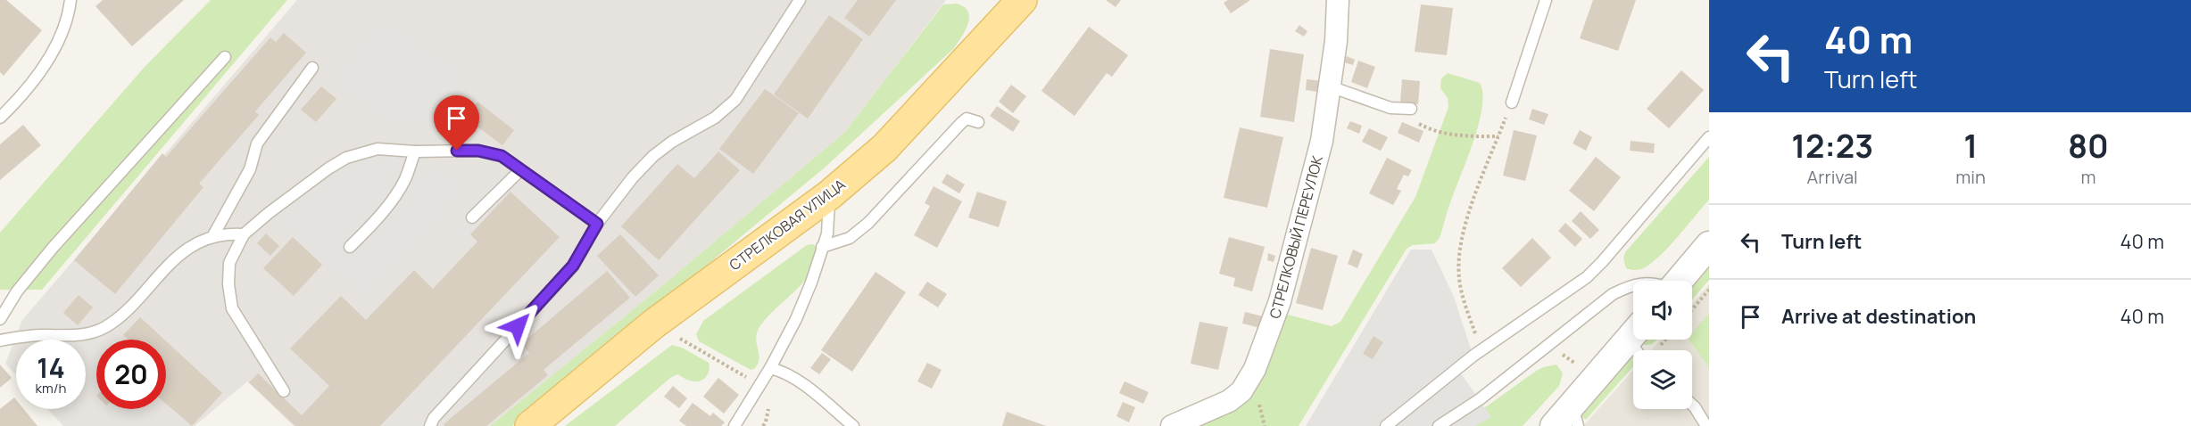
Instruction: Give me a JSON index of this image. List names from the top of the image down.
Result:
{
  "streets": {
    "main road": ["СТРЕЛКОВАЯ УЛИЦА"],
    "street": ["СТРЕЛКОВЫЙ ПЕРЕУЛОК"]
  },
  "page": {
    "turn": ["40 m", "Turn left"],
    "eta": [
      "12:23",
      "Arrival",
      "1",
      "min",
      "80",
      "m"
    ],
    "list": [
      {
        "name": "Turn left",
        "value": "40 m"
      },
      {
        "name": "Arrive at destination",
        "value": "40 m"
      }
    ],
    "speed": "14 km/h",
    "limit": "20"
  }
}
